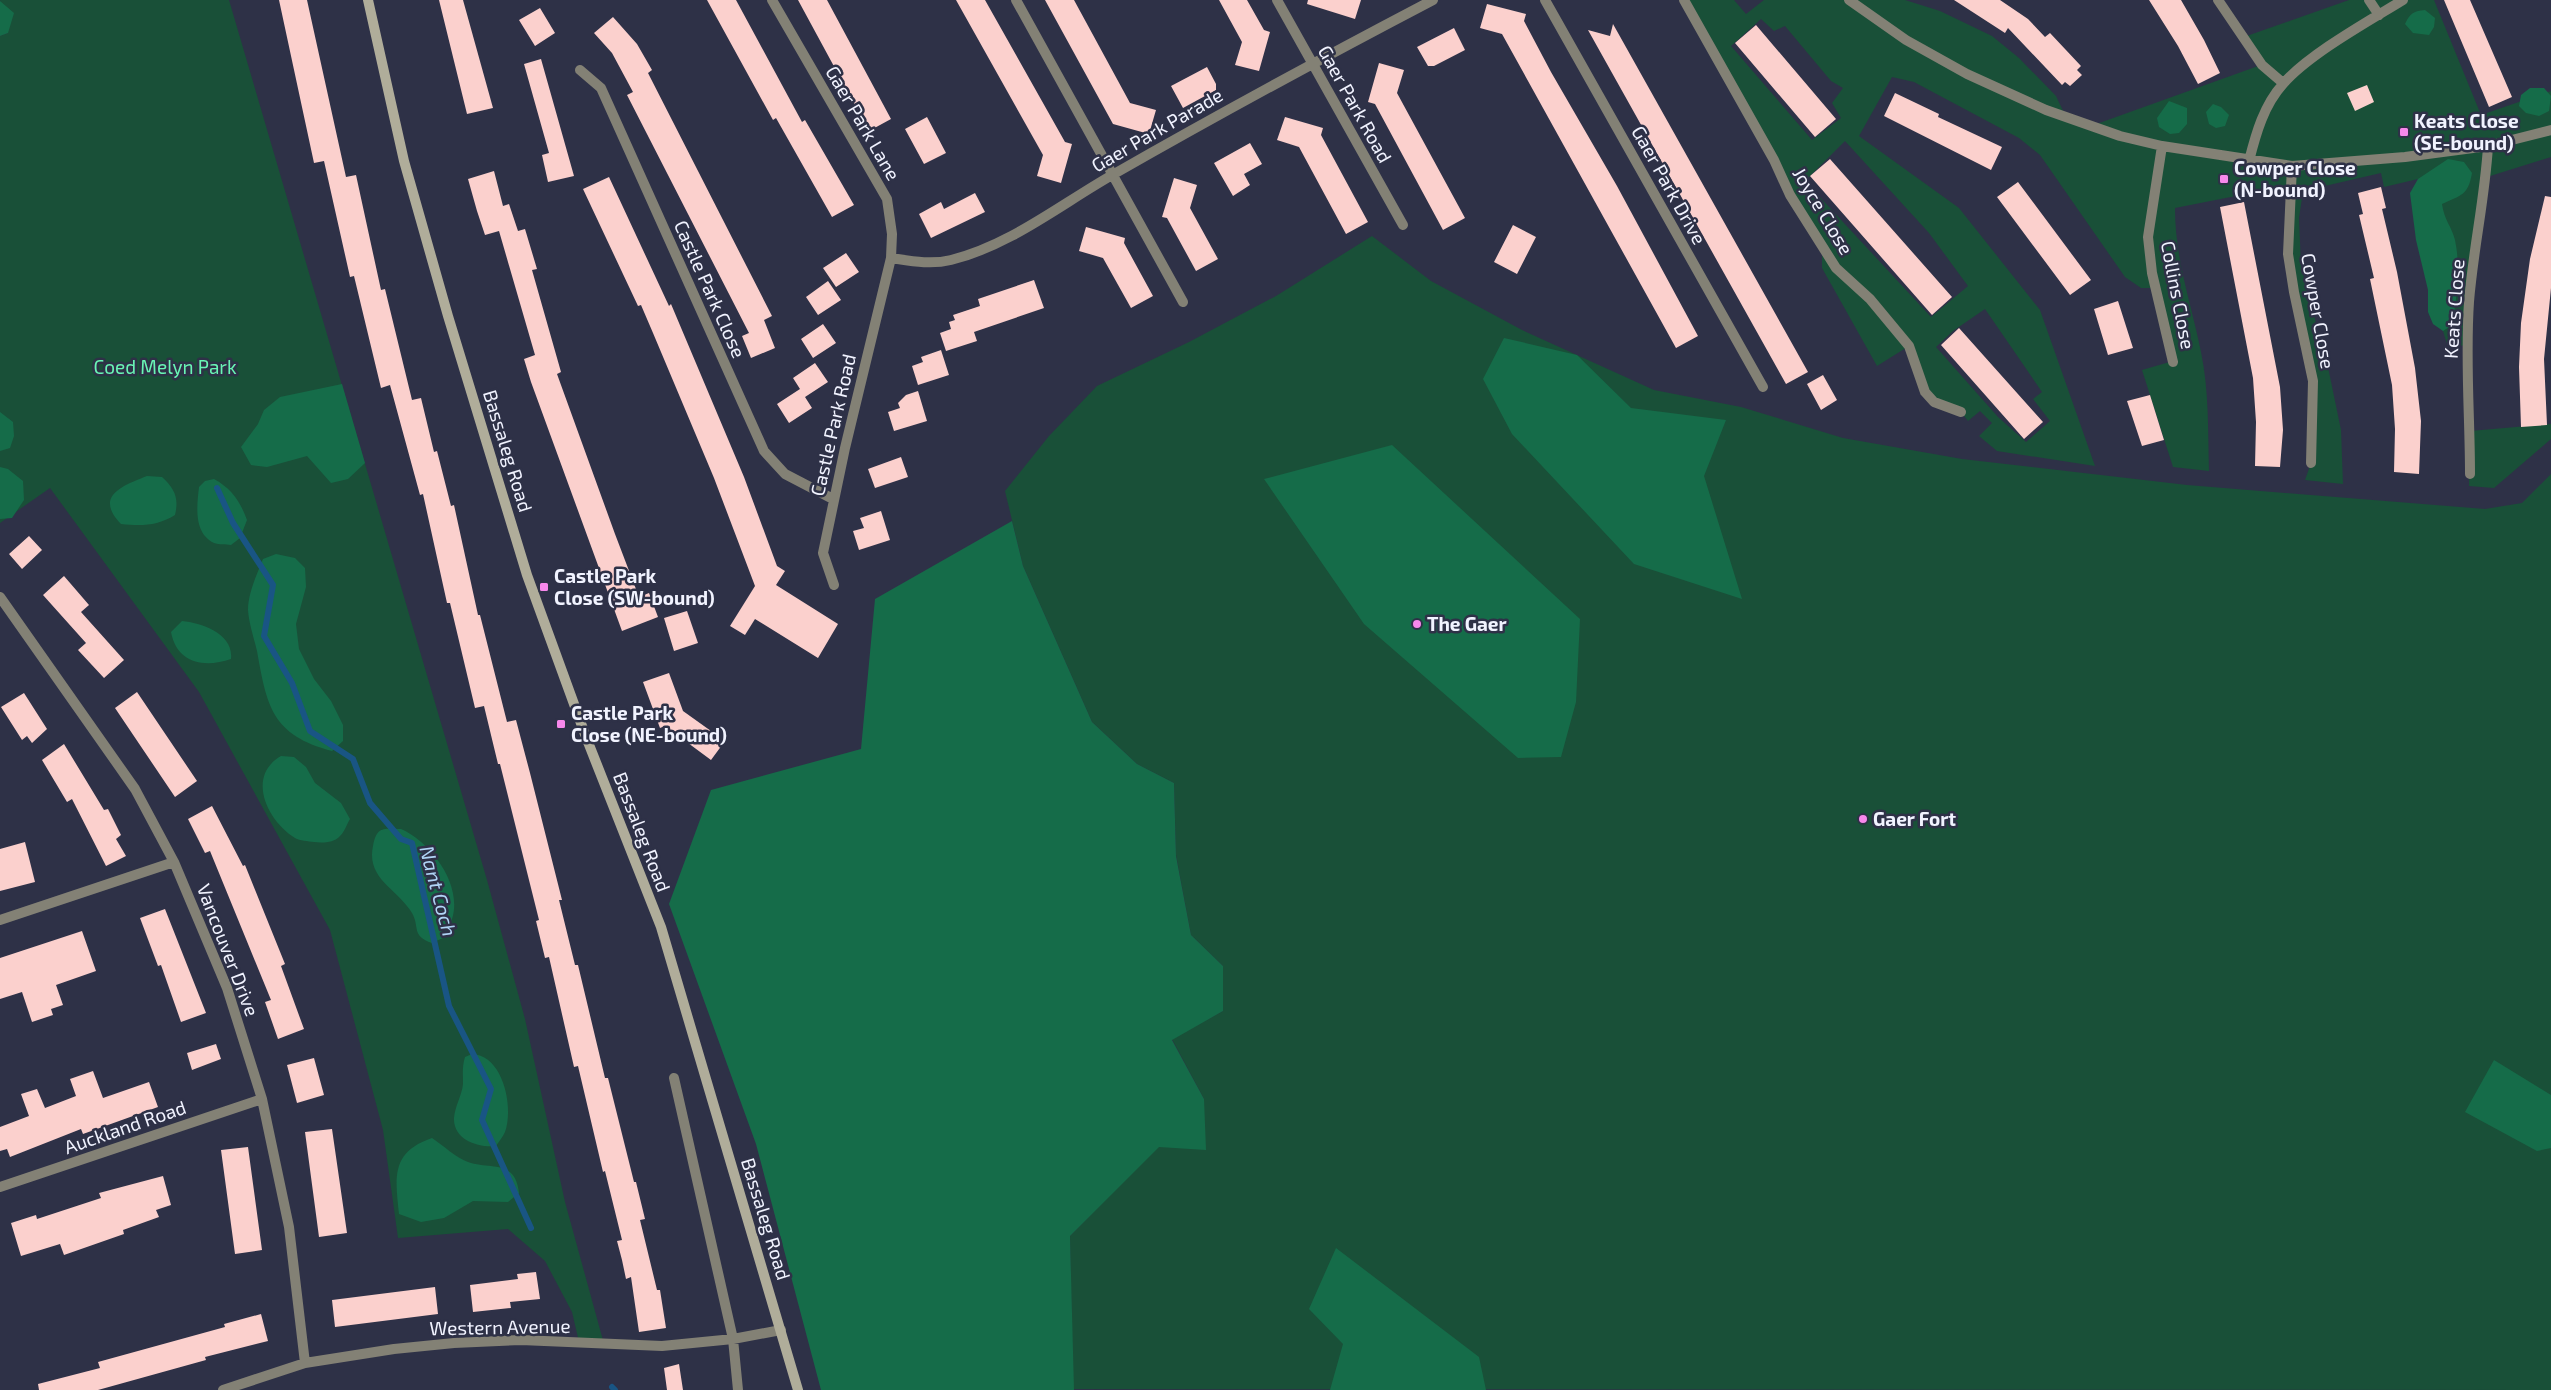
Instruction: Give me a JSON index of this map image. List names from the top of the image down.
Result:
{
  "streets": {
    "street": [
      "Gaer Park Road",
      "Gaer Park Lane",
      "Gaer Park Parade",
      "Gaer Park Drive",
      "Joyce Close",
      "Castle Park Close",
      "Collins Close",
      "Keats Close",
      "Cowper Close",
      "Castle Park Road",
      "Bassaleg Road",
      "Vancouver Drive",
      "Auckland Road",
      "Western Avenue"
    ]
  },
  "crossings": [
    ["Gaer Park Road", "Gaer Park Parade"],
    ["Gaer Park Lane", "Gaer Park Parade"],
    ["Gaer Park Lane", "Castle Park Road"],
    ["Castle Park Close", "Castle Park Road"],
    ["Bassaleg Road", "Western Avenue"],
    ["Vancouver Drive", "Auckland Road"],
    ["Vancouver Drive", "Western Avenue"]
  ],
  "water": ["Nant Coch"],
  "parks": ["Coed Melyn Park"],
  "places": {
    "transit": [
      "Keats Close (SE-bound)",
      "Cowper Close (N-bound)",
      "Castle Park Close (SW-bound)",
      "Castle Park Close (NE-bound)"
    ],
    "other": ["The Gaer", "Gaer Fort"]
  }
}
